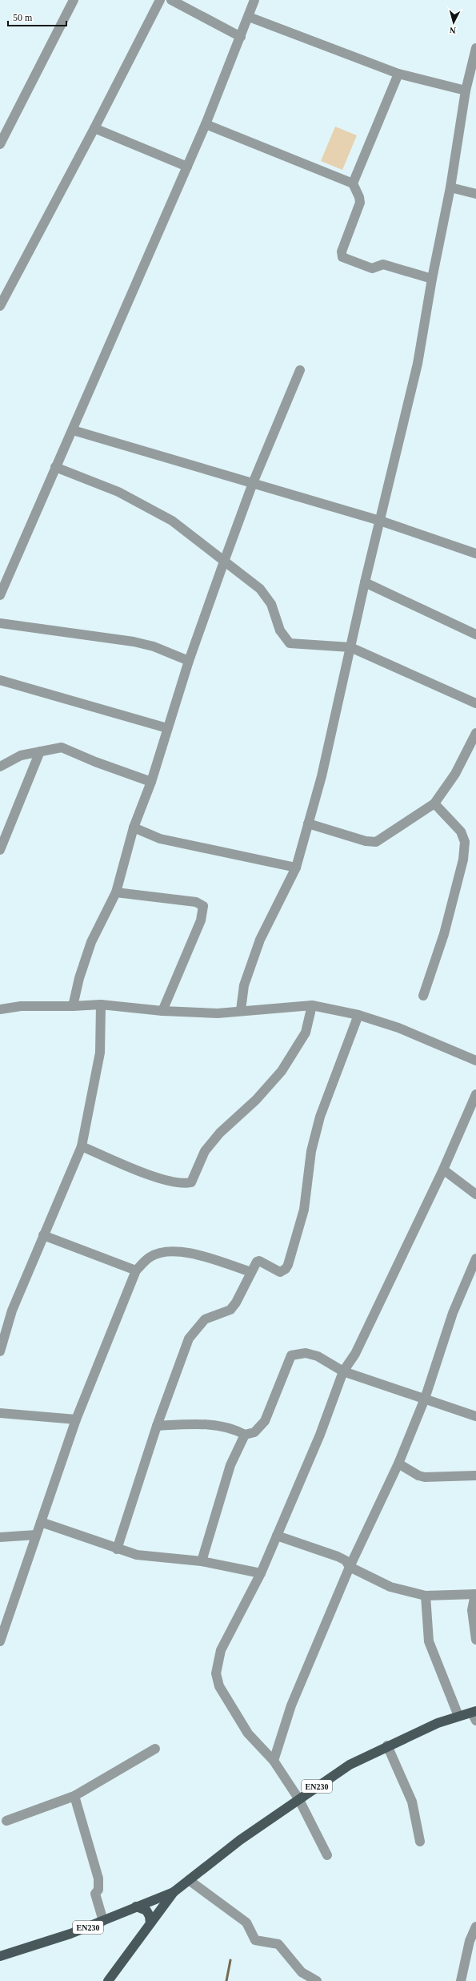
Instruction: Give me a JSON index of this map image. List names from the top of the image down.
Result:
{
  "streets": {
    "main road": ["EN230"]
  },
  "scale_bar": "50 m",
  "north": "bottom"
}
